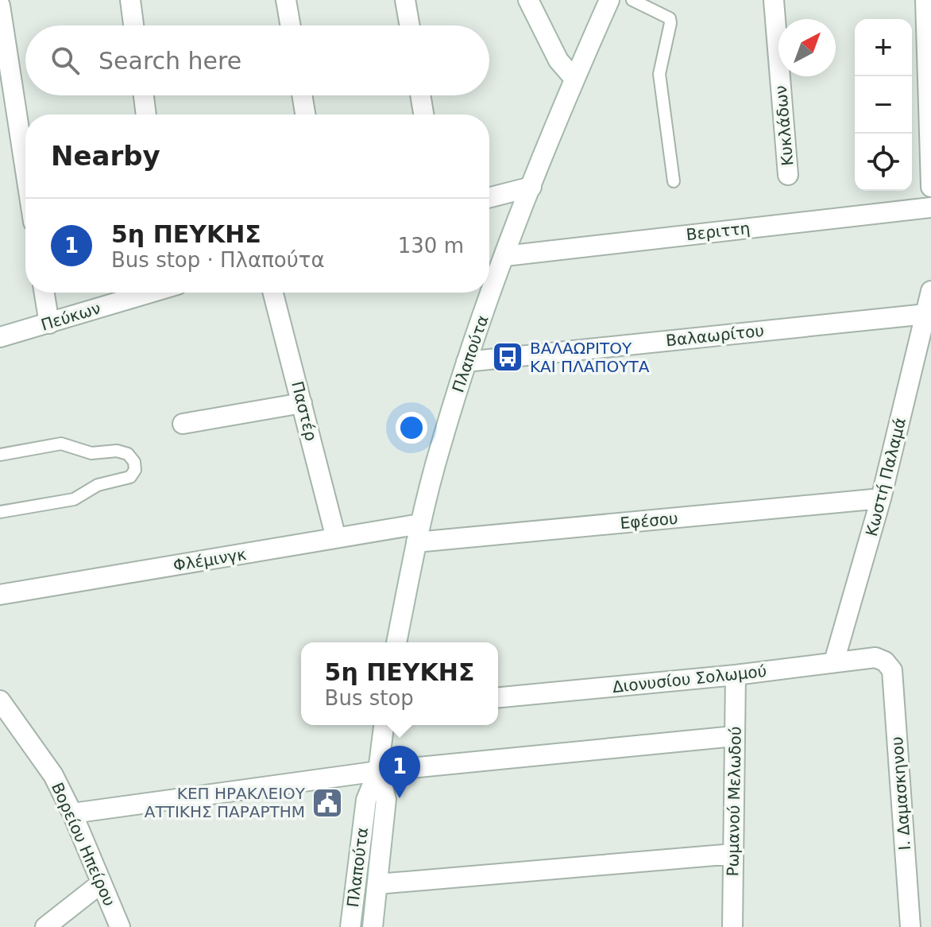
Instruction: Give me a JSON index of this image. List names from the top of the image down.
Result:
{
  "streets": {
    "street": [
      "Κυκλάδων",
      "Βεριττη",
      "Πεύκων",
      "Βαλαωρίτου",
      "Πλαπούτα",
      "Παστέρ",
      "Κωστή Παλαμά",
      "Εφέσου",
      "Φλέμινγκ",
      "Διονυσίου Σολωμού",
      "Ι. Δαμασκηνου",
      "Ρωμανού Μελωδού",
      "Βορείου Ηπείρου"
    ]
  },
  "crossings": [
    ["Βεριττη", "Πλαπούτα"],
    ["Βαλαωρίτου", "Πλαπούτα"],
    ["Βαλαωρίτου", "Κωστή Παλαμά"],
    ["Πλαπούτα", "Εφέσου"],
    ["Πλαπούτα", "Φλέμινγκ"],
    ["Παστέρ", "Φλέμινγκ"],
    ["Κωστή Παλαμά", "Εφέσου"],
    ["Κωστή Παλαμά", "Διονυσίου Σολωμού"],
    ["Εφέσου", "Φλέμινγκ"],
    ["Διονυσίου Σολωμού", "Ι. Δαμασκηνου"],
    ["Διονυσίου Σολωμού", "Ρωμανού Μελωδού"]
  ],
  "places": {
    "bus stop": ["ΒΑΛΑΩΡΙΤΟΥ ΚΑΙ ΠΛΑΠΟΥΤΑ"],
    "public building": ["ΚΕΠ ΗΡΑΚΛΕΙΟΥ ΑΤΤΙΚΗΣ ΠΑΡΑΡΤΗΜ"]
  },
  "north": "top right",
  "page": {
    "map_buttons": ["+", "−"],
    "search": "Search here",
    "heading": "Nearby",
    "list": [
      {
        "mark": "1",
        "name": "5η ΠΕΥΚΗΣ",
        "note": "Bus stop · Πλαπούτα",
        "value": "130 m"
      }
    ],
    "popup": ["5η ΠΕΥΚΗΣ", "Bus stop"],
    "pins": "1"
  }
}
